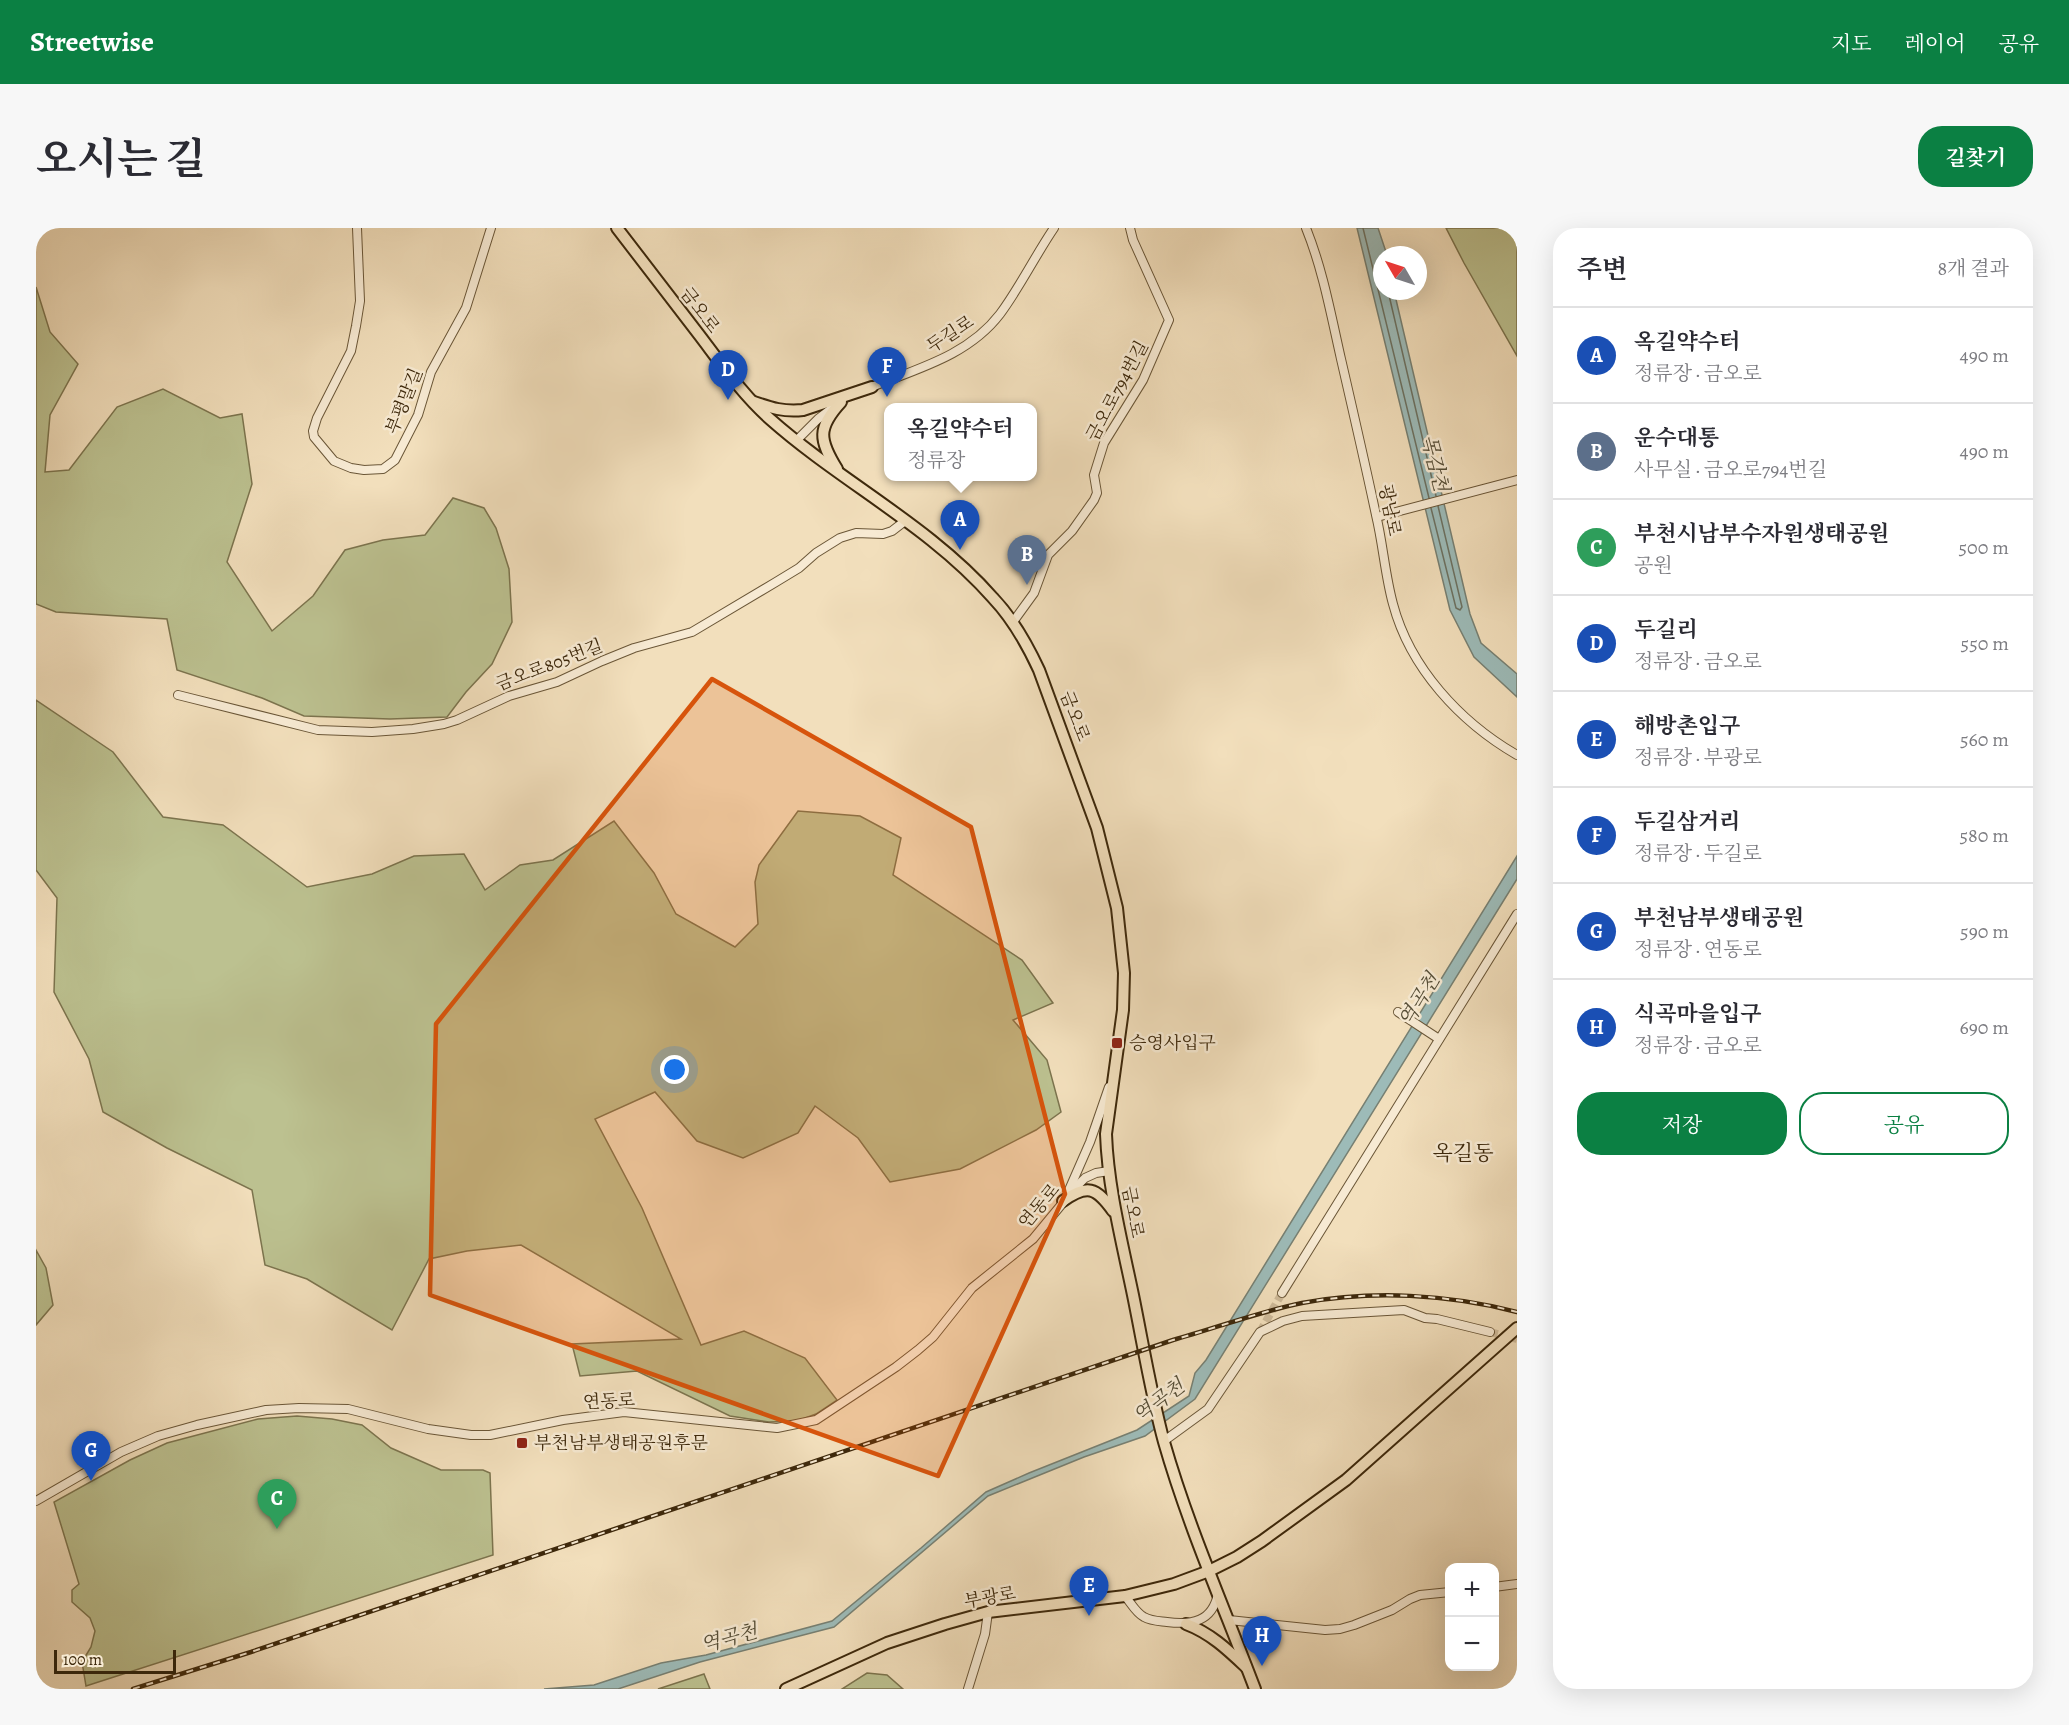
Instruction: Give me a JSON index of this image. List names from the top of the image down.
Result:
{
  "streets": {
    "main road": ["금오로", "부광로"],
    "street": [
      "두길로",
      "금오로794번길",
      "부평말길",
      "광남로",
      "금오로805번길",
      "연동로"
    ]
  },
  "crossings": [
    ["금오로", "두길로"],
    ["금오로", "금오로794번길"],
    ["금오로", "금오로805번길"],
    ["금오로", "연동로"]
  ],
  "districts": ["옥길동"],
  "water": ["목감천", "역곡천"],
  "places": {
    "transit": ["승영사입구", "부천남부생태공원후문"]
  },
  "scale_bar": "100 m",
  "north": "top left",
  "page": {
    "header": "Streetwise",
    "nav": ["지도", "레이어", "공유"],
    "title": "오시는 길",
    "buttons": [
      "길찾기",
      ["저장", "공유"]
    ],
    "heading": ["주변", "8개 결과"],
    "list": [
      {
        "mark": "A",
        "name": "옥길약수터",
        "note": "정류장 · 금오로",
        "value": "490 m"
      },
      {
        "mark": "B",
        "name": "운수대통",
        "note": "사무실 · 금오로794번길",
        "value": "490 m"
      },
      {
        "mark": "C",
        "name": "부천시남부수자원생태공원",
        "note": "공원",
        "value": "500 m"
      },
      {
        "mark": "D",
        "name": "두길리",
        "note": "정류장 · 금오로",
        "value": "550 m"
      },
      {
        "mark": "E",
        "name": "해방촌입구",
        "note": "정류장 · 부광로",
        "value": "560 m"
      },
      {
        "mark": "F",
        "name": "두길삼거리",
        "note": "정류장 · 두길로",
        "value": "580 m"
      },
      {
        "mark": "G",
        "name": "부천남부생태공원",
        "note": "정류장 · 연동로",
        "value": "590 m"
      },
      {
        "mark": "H",
        "name": "식곡마을입구",
        "note": "정류장 · 금오로",
        "value": "690 m"
      }
    ],
    "pins": [
      "F",
      "D",
      "A",
      "B",
      "G",
      "C",
      "E",
      "H"
    ],
    "popup": ["옥길약수터", "정류장"],
    "map_buttons": ["+", "−"],
    "scale": "100 m"
  }
}
